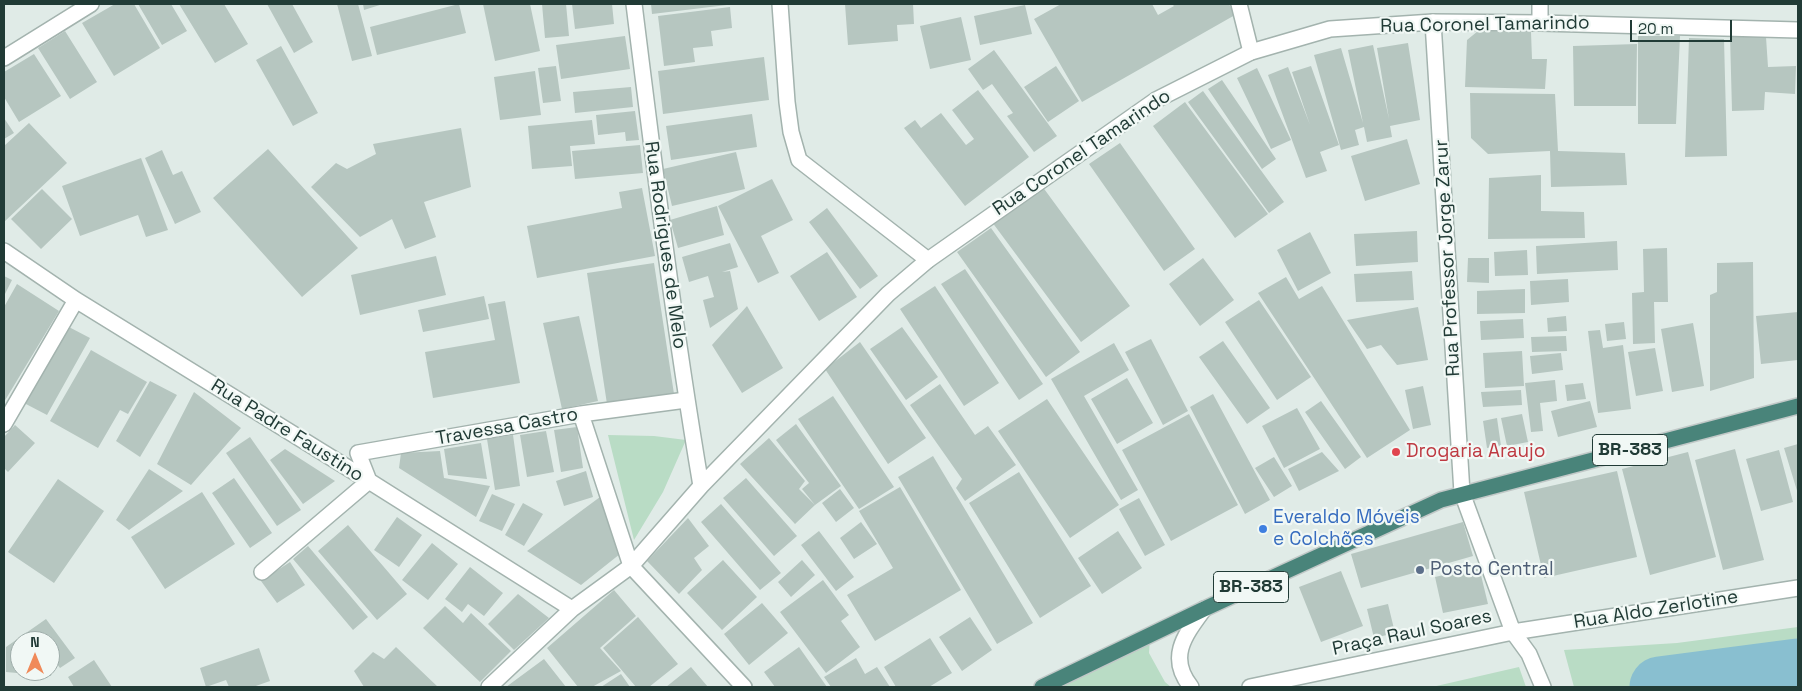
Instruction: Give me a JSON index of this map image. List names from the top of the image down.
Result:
{
  "streets": {
    "highway": ["BR-383"],
    "street": [
      "Rua Coronel Tamarindo",
      "Rua Rodrigues de Melo",
      "Rua Professor Jorge Zarur",
      "Travessa Castro",
      "Rua Padre Faustino",
      "Rua Aldo Zerlotine",
      "Praça Raul Soares"
    ]
  },
  "crossings": [
    ["Rua Coronel Tamarindo", "Rua Rodrigues de Melo"],
    ["Rua Coronel Tamarindo", "Rua Professor Jorge Zarur"],
    ["Rua Coronel Tamarindo", "Rua Padre Faustino"],
    ["Rua Rodrigues de Melo", "Travessa Castro"],
    ["Rua Professor Jorge Zarur", "BR-383"],
    ["Rua Professor Jorge Zarur", "Praça Raul Soares"],
    ["Travessa Castro", "Rua Padre Faustino"],
    ["BR-383", "Praça Raul Soares"],
    ["Rua Aldo Zerlotine", "Praça Raul Soares"]
  ],
  "places": ["Drogaria Araujo", "Everaldo Móveis e Colchões", "Posto Central"],
  "scale_bar": "20 m",
  "north": "top"
}
